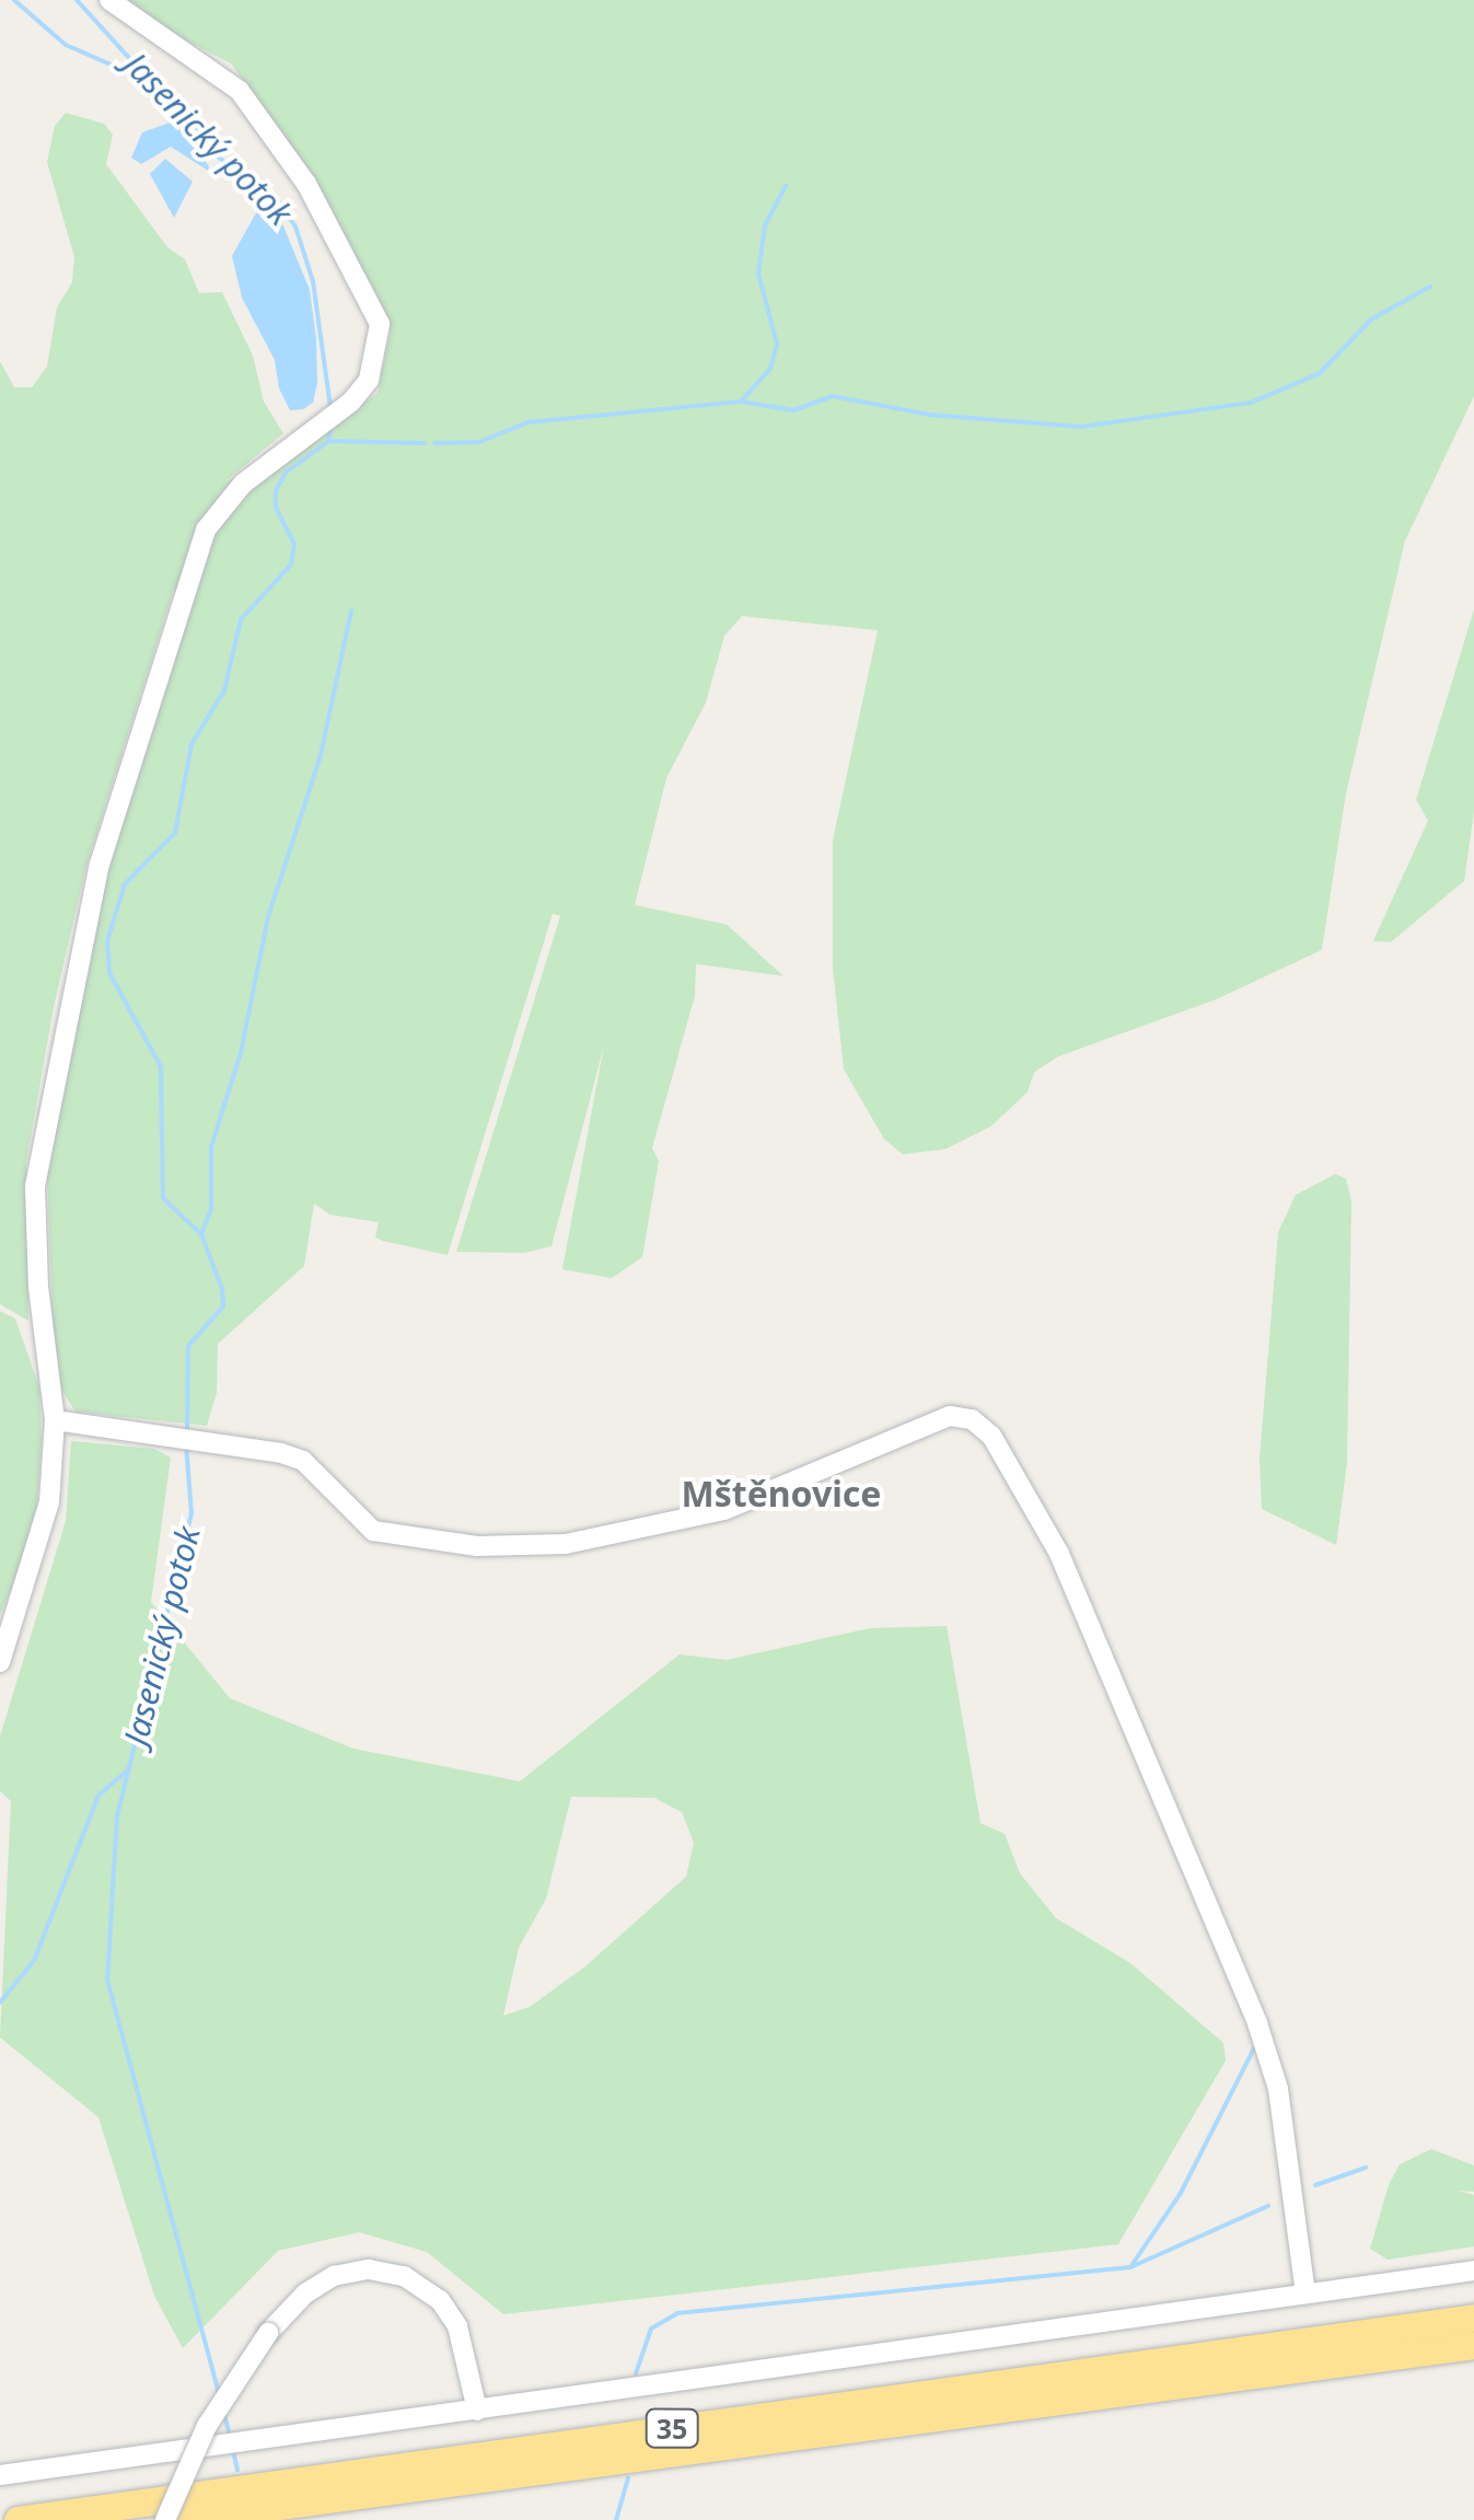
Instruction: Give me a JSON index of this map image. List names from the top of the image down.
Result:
{
  "streets": {
    "highway": ["35"]
  },
  "districts": ["Mštěnovice"],
  "water": ["Jasenický potok"]
}
